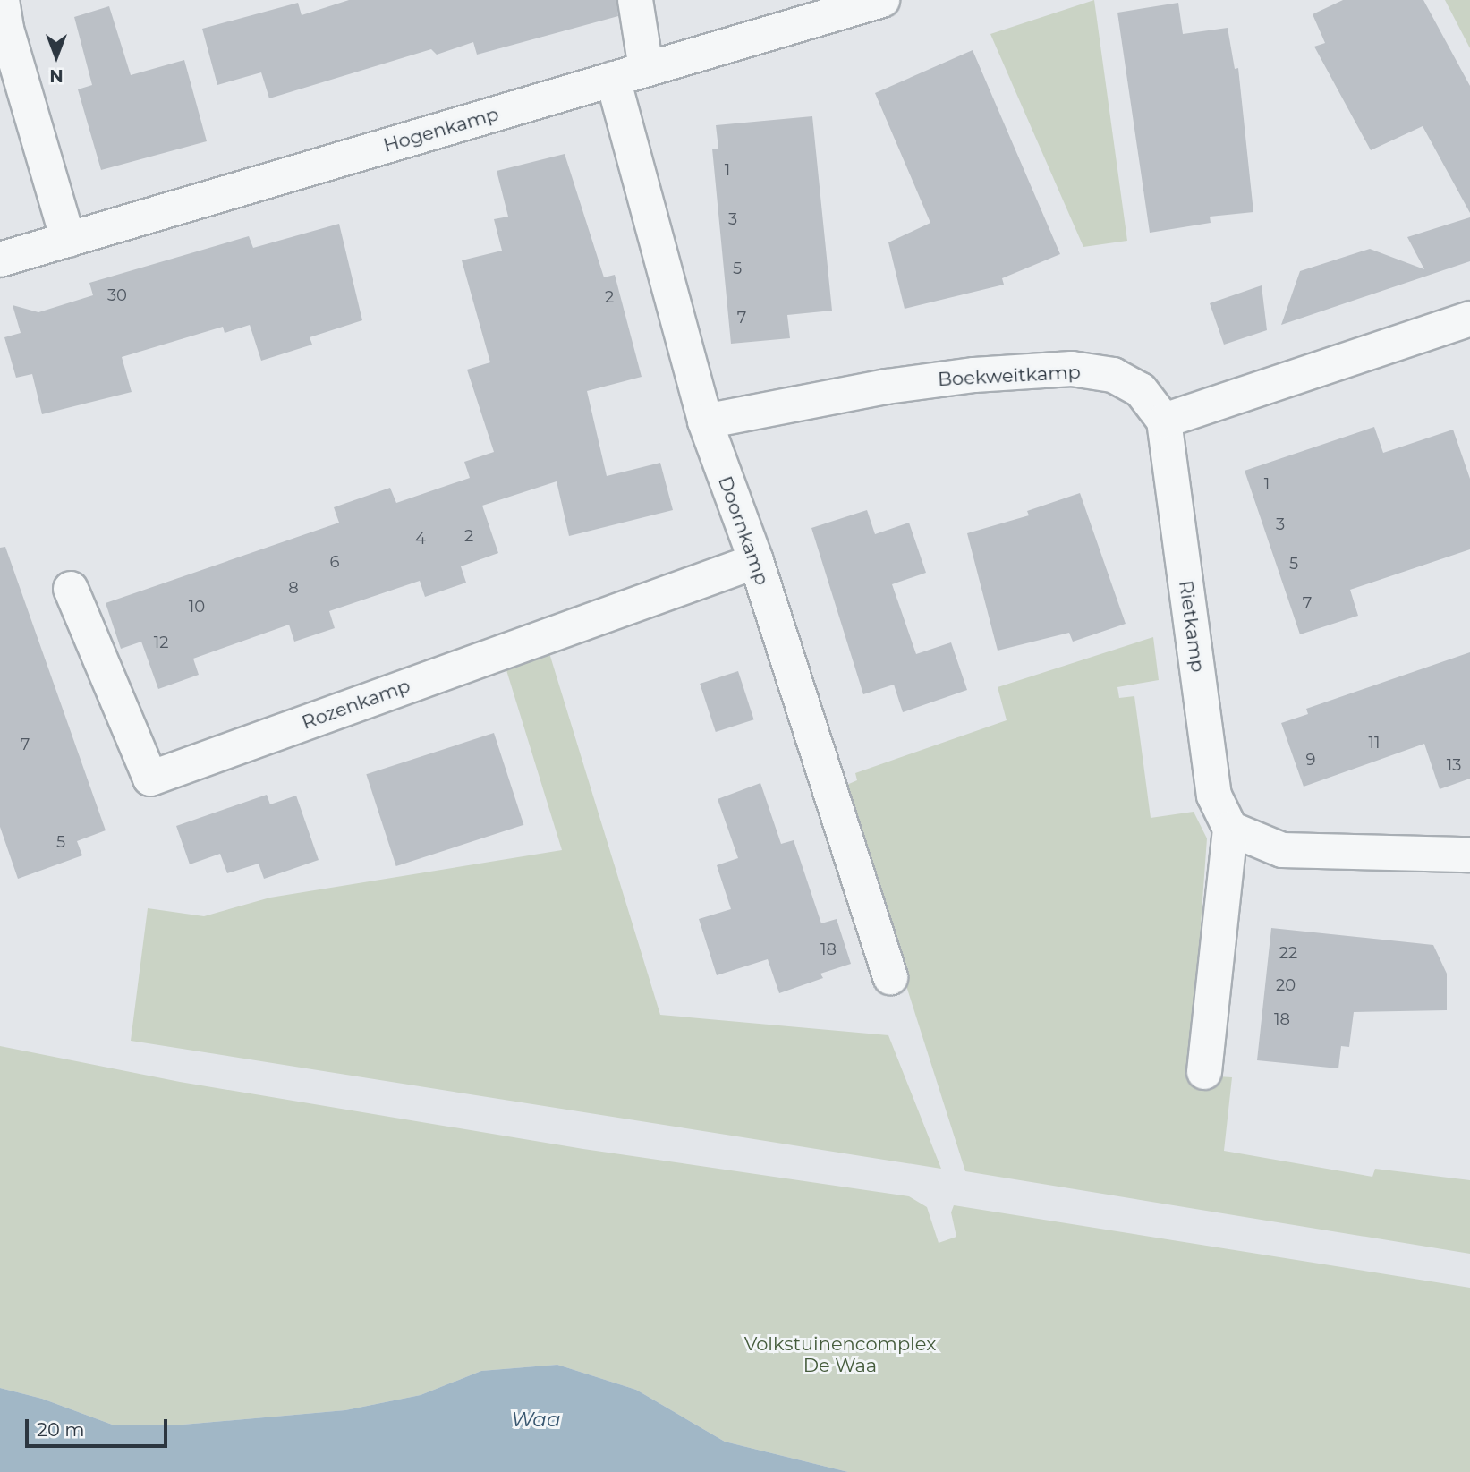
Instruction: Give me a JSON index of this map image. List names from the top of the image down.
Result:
{
  "streets": {
    "street": [
      "Hogenkamp",
      "Boekweitkamp",
      "Doornkamp",
      "Rietkamp",
      "Rozenkamp"
    ]
  },
  "crossings": [
    ["Hogenkamp", "Doornkamp"],
    ["Boekweitkamp", "Doornkamp"],
    ["Boekweitkamp", "Rietkamp"],
    ["Doornkamp", "Rozenkamp"]
  ],
  "water": ["Waa"],
  "parks": ["Volkstuinencomplex De Waa"],
  "house_numbers": [
    "1",
    "3",
    "5",
    "30",
    "2",
    "7",
    "1",
    "3",
    "2",
    "4",
    "6",
    "5",
    "8",
    "7",
    "10",
    "12",
    "11",
    "7",
    "9",
    "13",
    "5",
    "18",
    "22",
    "20",
    "18"
  ],
  "scale_bar": "20 m",
  "north": "bottom"
}
